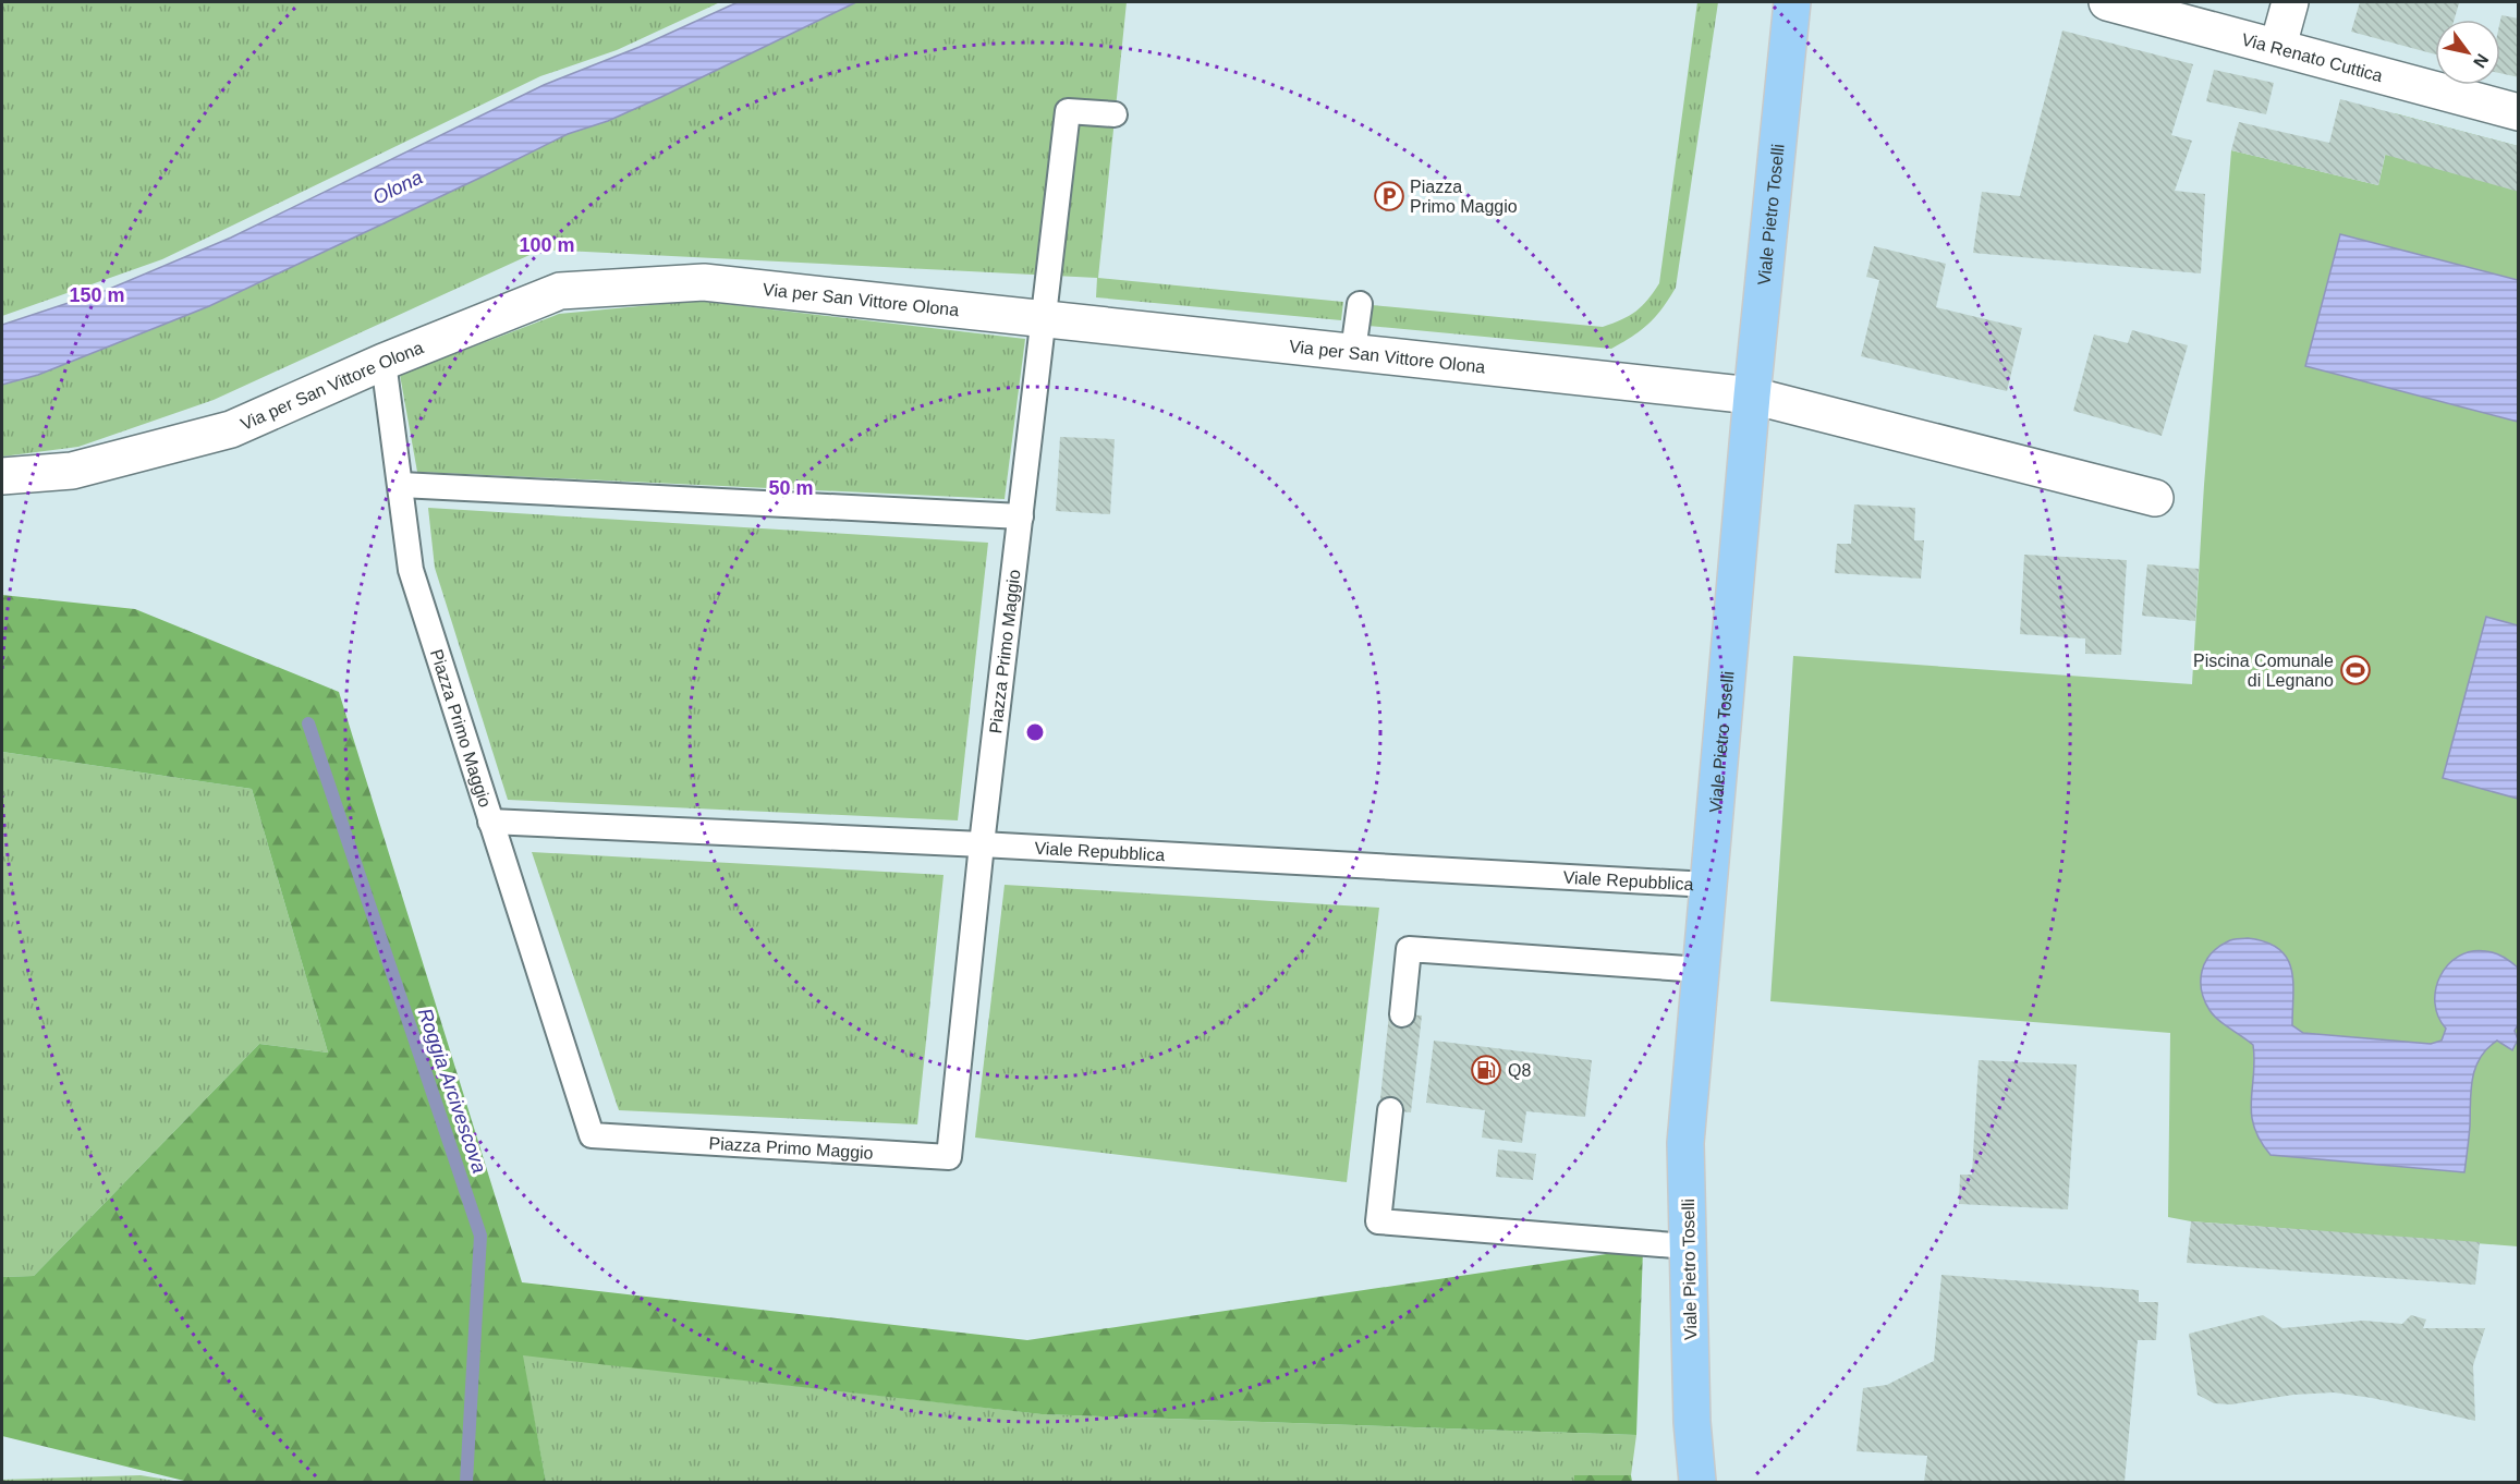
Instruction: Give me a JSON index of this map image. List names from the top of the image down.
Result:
{
  "streets": {
    "main road": ["Viale Pietro Toselli"],
    "street": ["Via Renato Cuttica", "Via per San Vittore Olona"],
    "lane": ["Piazza Primo Maggio", "Viale Repubblica"]
  },
  "crossings": [
    ["Viale Pietro Toselli", "Via per San Vittore Olona"],
    ["Viale Pietro Toselli", "Viale Repubblica"],
    ["Via per San Vittore Olona", "Piazza Primo Maggio"],
    ["Piazza Primo Maggio", "Viale Repubblica"]
  ],
  "water": ["Olona", "Roggia Arcivescova"],
  "places": {
    "parking": ["Piazza Primo Maggio"],
    "sports": ["Piscina Comunale di Legnano"],
    "fuel station": ["Q8"]
  },
  "north": "bottom right",
  "rings": ["100 m", "150 m", "50 m"]
}
